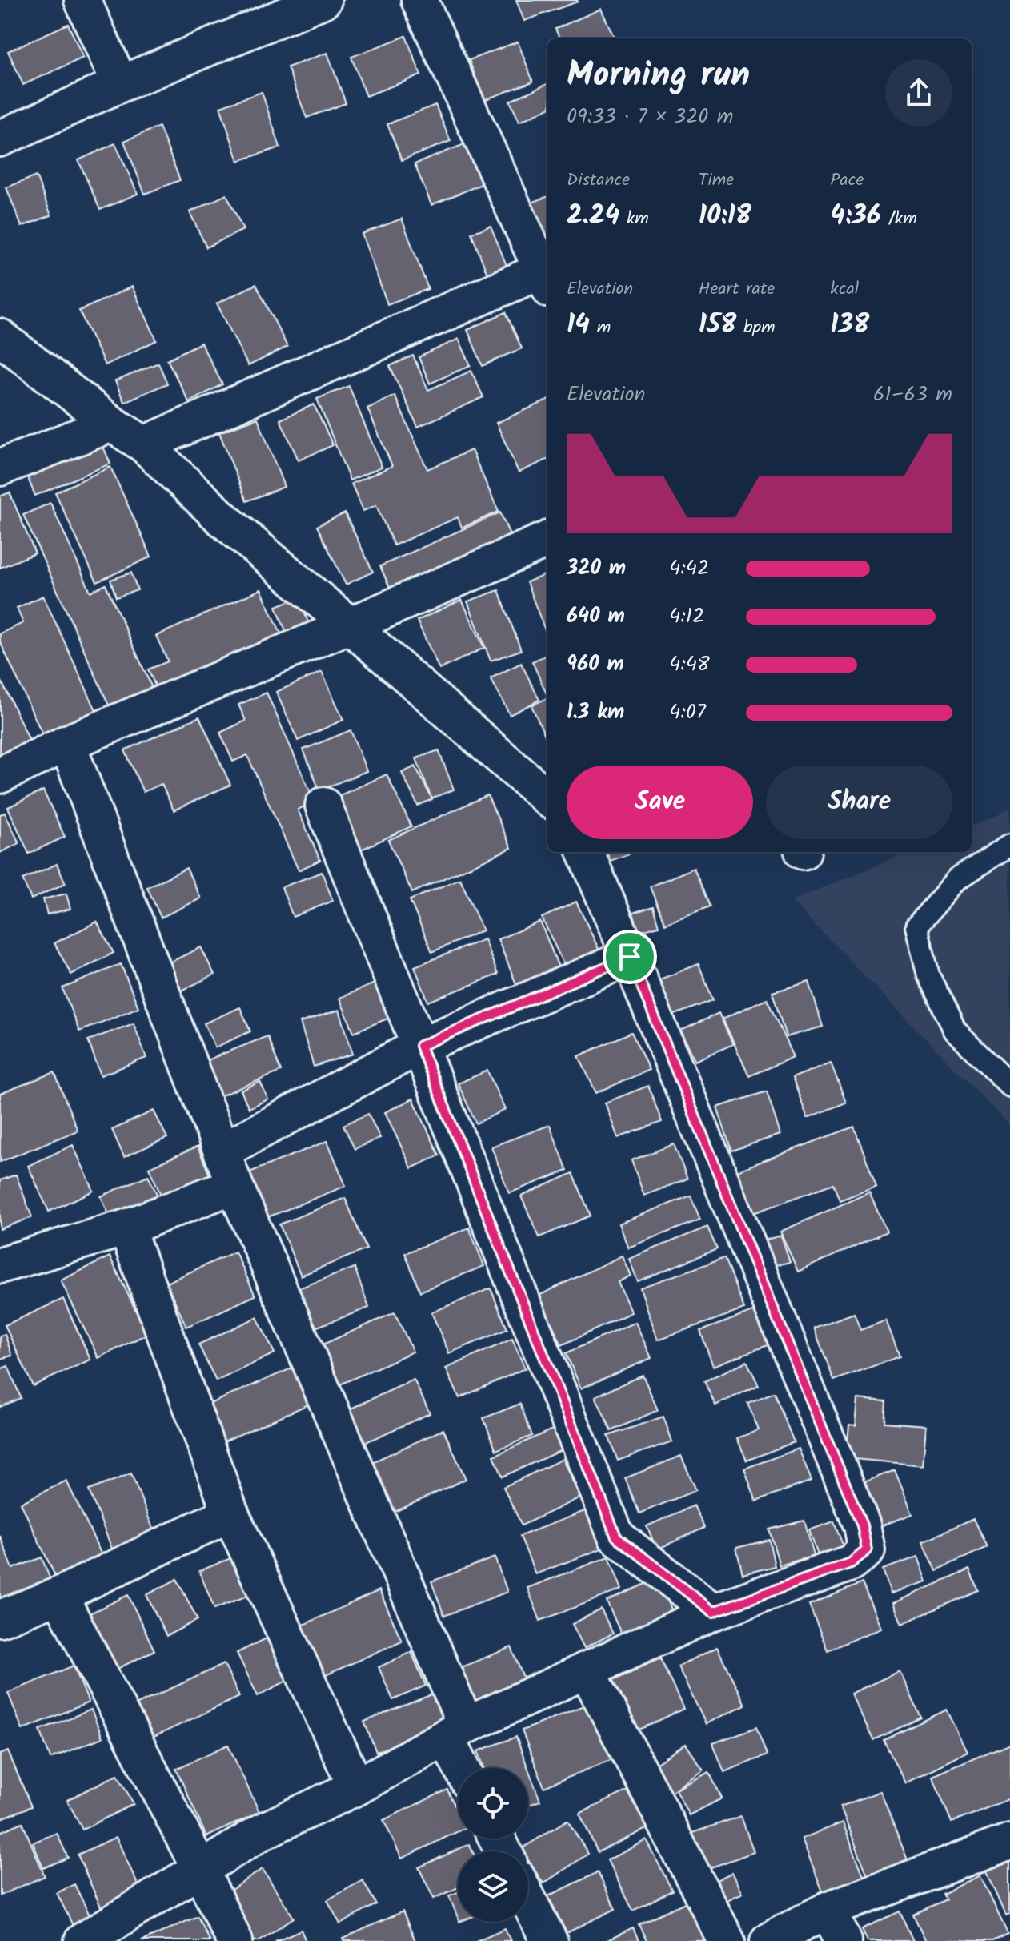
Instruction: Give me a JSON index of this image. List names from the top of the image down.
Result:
{
  "page": {
    "heading": ["Morning run", "09:33 · 7 × 320 m"],
    "stats": [
      ["Distance", "2.24 km"],
      ["Time", "10:18"],
      ["Pace", "4:36 /km"],
      ["Elevation", "14 m"],
      ["Heart rate", "158 bpm"],
      ["kcal", "138"]
    ],
    "chart": ["Elevation", "61–63 m"],
    "list": [
      {
        "name": "320 m",
        "note": "4:42"
      },
      {
        "name": "640 m",
        "note": "4:12"
      },
      {
        "name": "960 m",
        "note": "4:48"
      },
      {
        "name": "1.3 km",
        "note": "4:07"
      }
    ],
    "buttons": ["Save", "Share"]
  }
}
